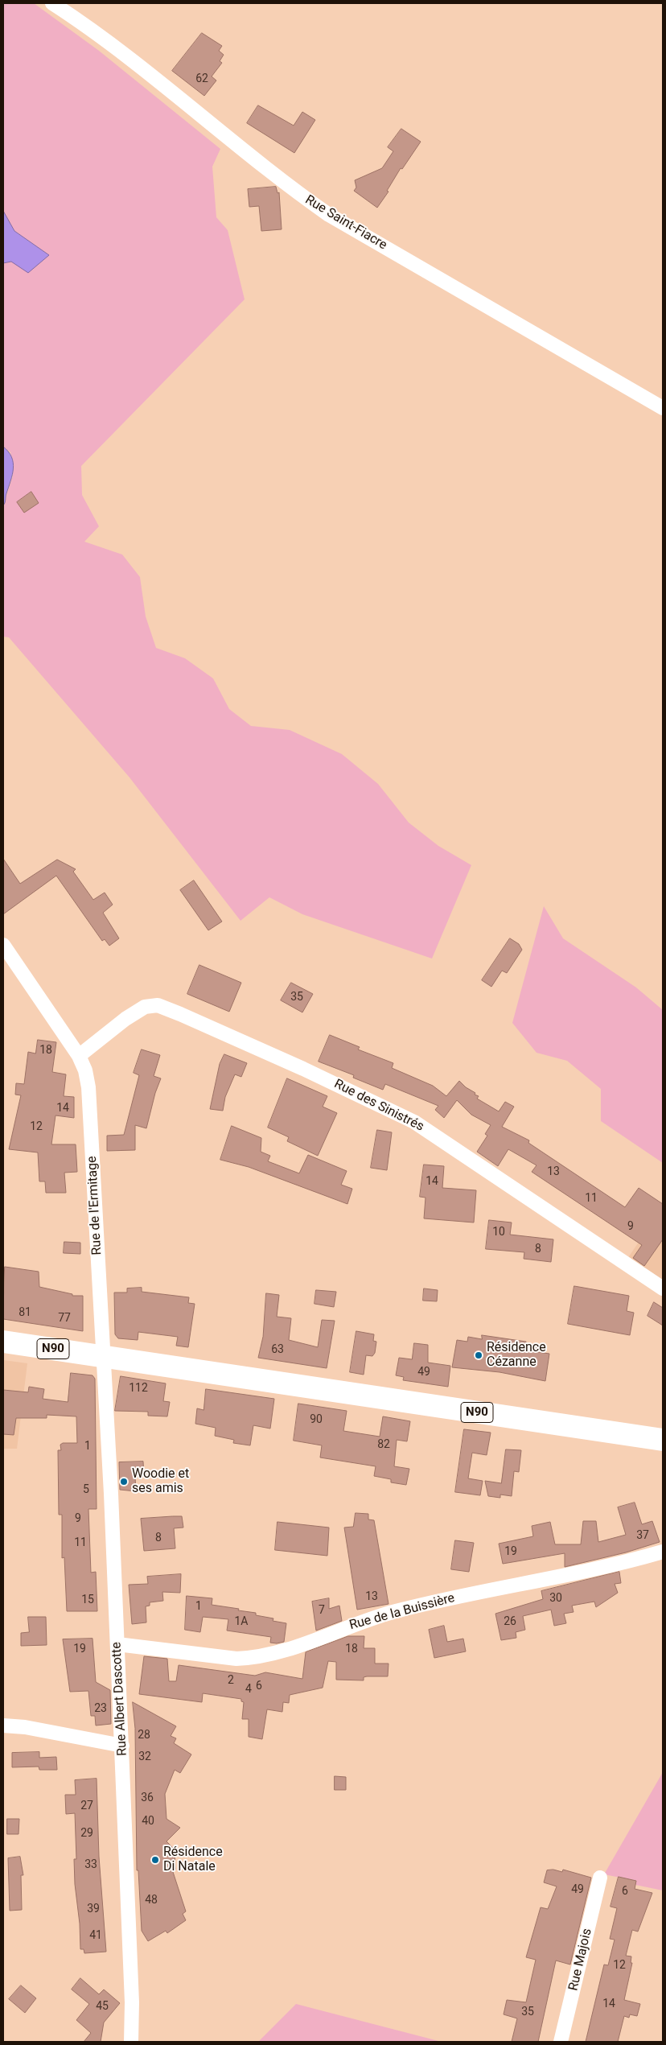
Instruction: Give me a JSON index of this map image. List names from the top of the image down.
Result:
{
  "streets": {
    "main road": ["N90"],
    "street": [
      "Rue Saint-Fiacre",
      "Rue des Sinistrés",
      "Rue de l'Ermitage",
      "Rue de la Buissière",
      "Rue Albert Dascotte",
      "Rue Majois"
    ]
  },
  "crossings": [
    ["Rue des Sinistrés", "Rue de l'Ermitage"],
    ["Rue de l'Ermitage", "N90"],
    ["Rue de l'Ermitage", "Rue Albert Dascotte"],
    ["N90", "Rue Albert Dascotte"],
    ["Rue de la Buissière", "Rue Albert Dascotte"]
  ],
  "places": ["Résidence Cézanne", "Woodie et ses amis", "Résidence Di Natale"],
  "house_numbers": [
    "62",
    "35",
    "18",
    "14",
    "12",
    "13",
    "14",
    "11",
    "9",
    "10",
    "8",
    "81",
    "77",
    "63",
    "49",
    "112",
    "90",
    "82",
    "1",
    "5",
    "9",
    "37",
    "8",
    "11",
    "19",
    "13",
    "30",
    "15",
    "1",
    "7",
    "1A",
    "26",
    "19",
    "18",
    "2",
    "6",
    "4",
    "23",
    "28",
    "32",
    "36",
    "27",
    "40",
    "29",
    "33",
    "49",
    "6",
    "48",
    "39",
    "41",
    "12",
    "14",
    "45",
    "35"
  ]
}
